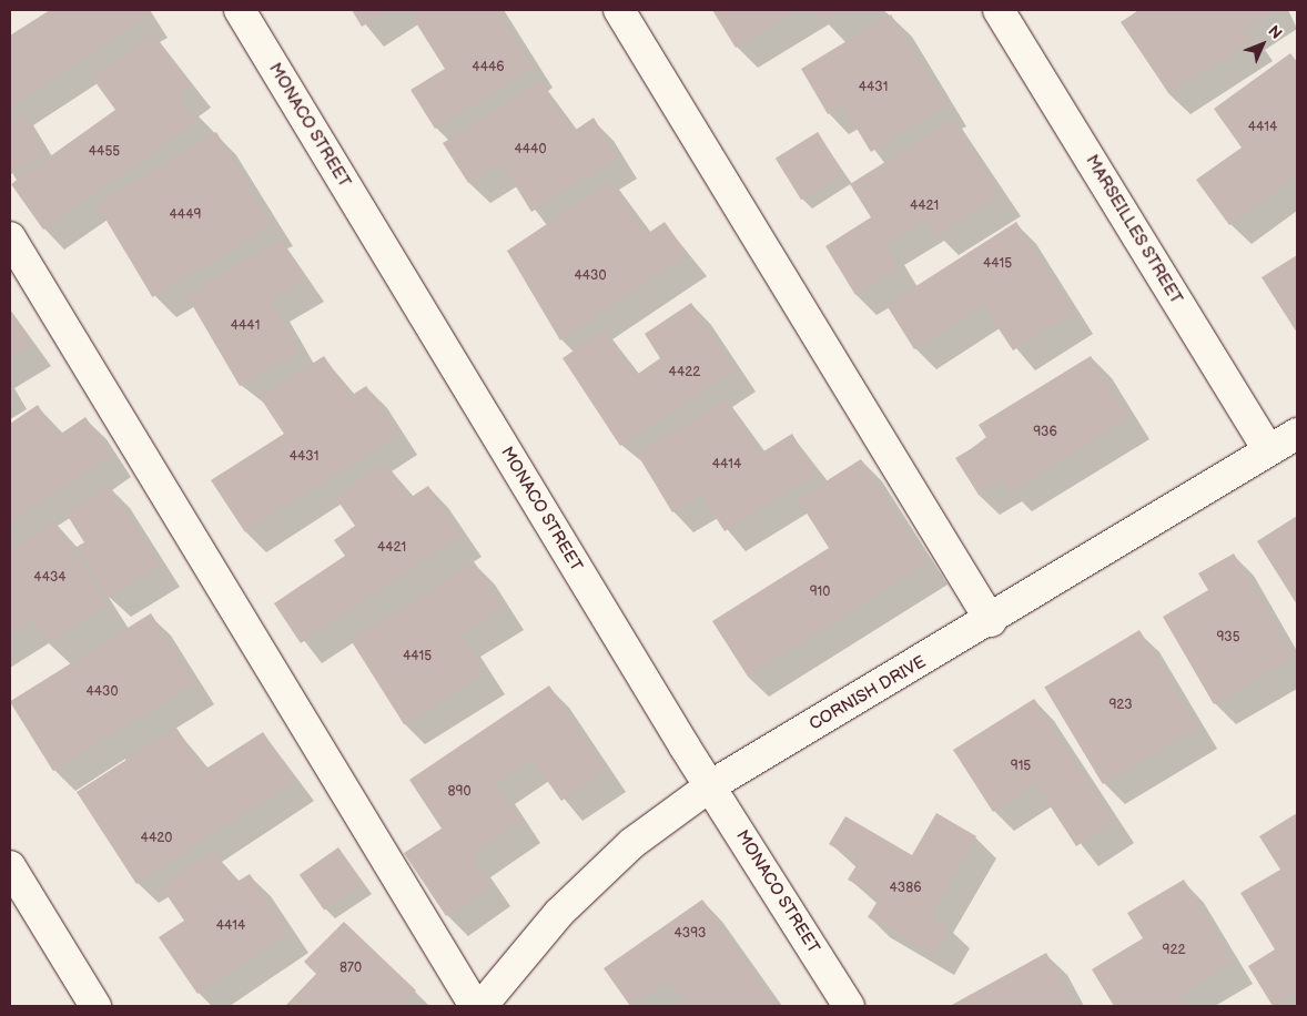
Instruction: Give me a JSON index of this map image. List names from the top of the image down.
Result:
{
  "streets": {
    "street": ["MONACO STREET", "MARSEILLES STREET", "CORNISH DRIVE"]
  },
  "crossings": [
    ["MONACO STREET", "CORNISH DRIVE"],
    ["MARSEILLES STREET", "CORNISH DRIVE"]
  ],
  "house_numbers": [
    "4446",
    "4431",
    "4414",
    "4440",
    "4455",
    "4421",
    "4449",
    "4415",
    "4430",
    "4441",
    "4422",
    "936",
    "4431",
    "4414",
    "4421",
    "4434",
    "910",
    "935",
    "4415",
    "4430",
    "923",
    "915",
    "890",
    "4420",
    "4386",
    "4414",
    "4393",
    "922",
    "870"
  ],
  "north": "top right"
}
